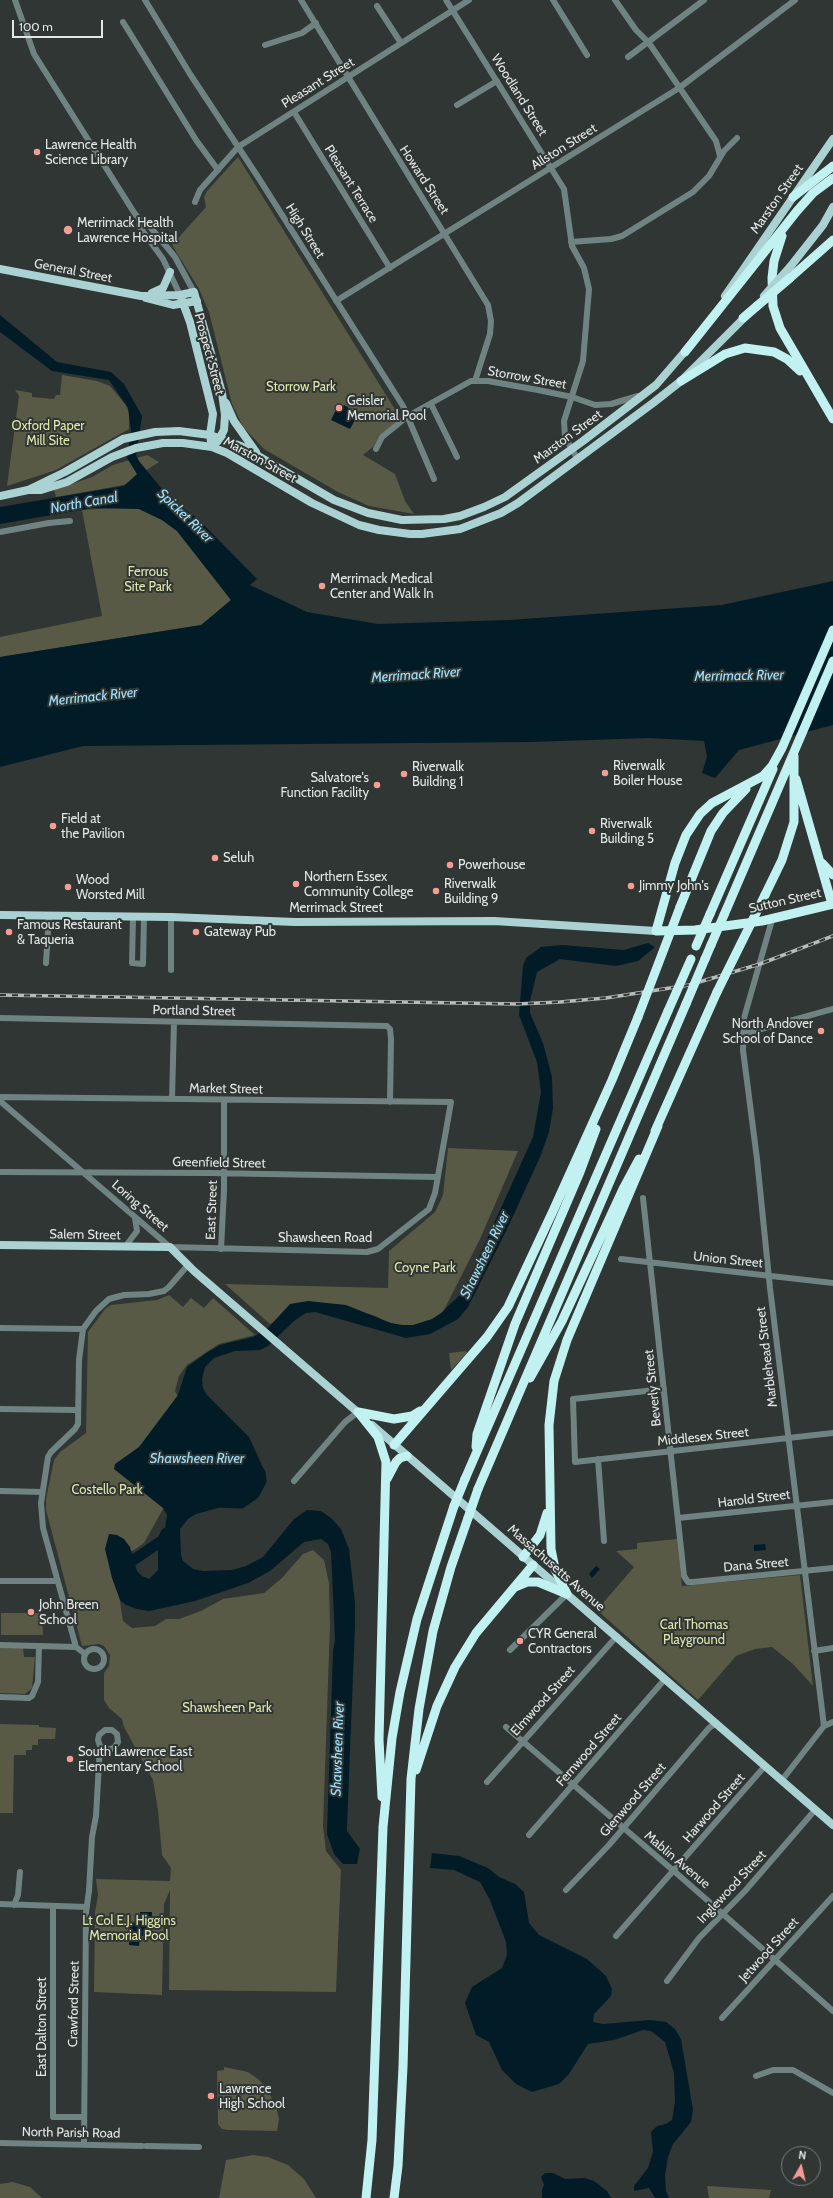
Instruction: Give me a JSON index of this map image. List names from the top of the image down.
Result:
{
  "streets": {
    "highway": ["Sutton Street", "Merrimack Street"],
    "main road": [
      "Marston Street",
      "General Street",
      "Prospect Street",
      "Loring Street",
      "Salem Street",
      "Massachusetts Avenue"
    ],
    "street": [
      "Pleasant Street",
      "Woodland Street",
      "Allston Street",
      "Howard Street",
      "Pleasant Terrace",
      "High Street",
      "Storrow Street",
      "Portland Street",
      "Market Street",
      "Greenfield Street",
      "East Street",
      "Shawsheen Road",
      "Union Street",
      "Marblehead Street",
      "Beverly Street",
      "Middlesex Street",
      "Harold Street",
      "Dana Street",
      "Elmwood Street",
      "Fernwood Street",
      "Glenwood Street",
      "Harwood Street",
      "Mablin Avenue",
      "Inglewood Street",
      "Jetwood Street",
      "Crawford Street",
      "East Dalton Street",
      "North Parish Road"
    ]
  },
  "crossings": [
    ["Pleasant Street", "Woodland Street"],
    ["Pleasant Street", "Howard Street"],
    ["Pleasant Street", "Pleasant Terrace"],
    ["Pleasant Street", "High Street"],
    ["Woodland Street", "Allston Street"],
    ["Woodland Street", "Marston Street"],
    ["Woodland Street", "Storrow Street"],
    ["Allston Street", "Howard Street"],
    ["Allston Street", "Pleasant Terrace"],
    ["Allston Street", "High Street"],
    ["Howard Street", "Storrow Street"],
    ["Marston Street", "Prospect Street"],
    ["Marston Street", "Storrow Street"],
    ["High Street", "Storrow Street"],
    ["General Street", "Prospect Street"],
    ["Sutton Street", "Merrimack Street"],
    ["Sutton Street", "Marblehead Street"],
    ["Portland Street", "Market Street"],
    ["Market Street", "East Street"],
    ["Market Street", "Shawsheen Road"],
    ["Greenfield Street", "Loring Street"],
    ["Greenfield Street", "East Street"],
    ["Greenfield Street", "Shawsheen Road"],
    ["Loring Street", "Salem Street"],
    ["Loring Street", "Shawsheen Road"],
    ["Loring Street", "Massachusetts Avenue"],
    ["East Street", "Shawsheen Road"],
    ["Salem Street", "Shawsheen Road"],
    ["Union Street", "Marblehead Street"],
    ["Union Street", "Beverly Street"],
    ["Marblehead Street", "Middlesex Street"],
    ["Marblehead Street", "Harold Street"],
    ["Marblehead Street", "Dana Street"],
    ["Beverly Street", "Middlesex Street"],
    ["Beverly Street", "Harold Street"],
    ["Beverly Street", "Dana Street"],
    ["Massachusetts Avenue", "Elmwood Street"],
    ["Massachusetts Avenue", "Fernwood Street"],
    ["Massachusetts Avenue", "Glenwood Street"],
    ["Massachusetts Avenue", "Harwood Street"],
    ["Massachusetts Avenue", "Inglewood Street"],
    ["Elmwood Street", "Mablin Avenue"],
    ["Fernwood Street", "Mablin Avenue"],
    ["Glenwood Street", "Mablin Avenue"],
    ["Harwood Street", "Mablin Avenue"],
    ["Mablin Avenue", "Inglewood Street"],
    ["Mablin Avenue", "Jetwood Street"],
    ["Crawford Street", "East Dalton Street"],
    ["Crawford Street", "North Parish Road"]
  ],
  "water": [
    "North Canal",
    "Spicket River",
    "Merrimack River",
    "Shawsheen River"
  ],
  "parks": [
    "Storrow Park",
    "Oxford Paper Mill Site",
    "Ferrous Site Park",
    "Coyne Park",
    "Costello Park",
    "Carl Thomas Playground",
    "Shawsheen Park",
    "Lt Col E.J. Higgins Memorial Pool"
  ],
  "places": [
    "Lawrence Health Science Library",
    "Merrimack Health Lawrence Hospital",
    "Geisler Memorial Pool",
    "Merrimack Medical Center and Walk In",
    "Riverwalk Boiler House",
    "Riverwalk Building 1",
    "Salvatore's Function Facility",
    "Field at the Pavilion",
    "Riverwalk Building 5",
    "Seluh",
    "Powerhouse",
    "Northern Essex Community College",
    "Jimmy John's",
    "Wood Worsted Mill",
    "Riverwalk Building 9",
    "Famous Restaurant & Taqueria",
    "Gateway Pub",
    "North Andover School of Dance",
    "John Breen School",
    "CYR General Contractors",
    "South Lawrence East Elementary School",
    "Lawrence High School"
  ],
  "scale_bar": "100 m",
  "north": "top"
}
